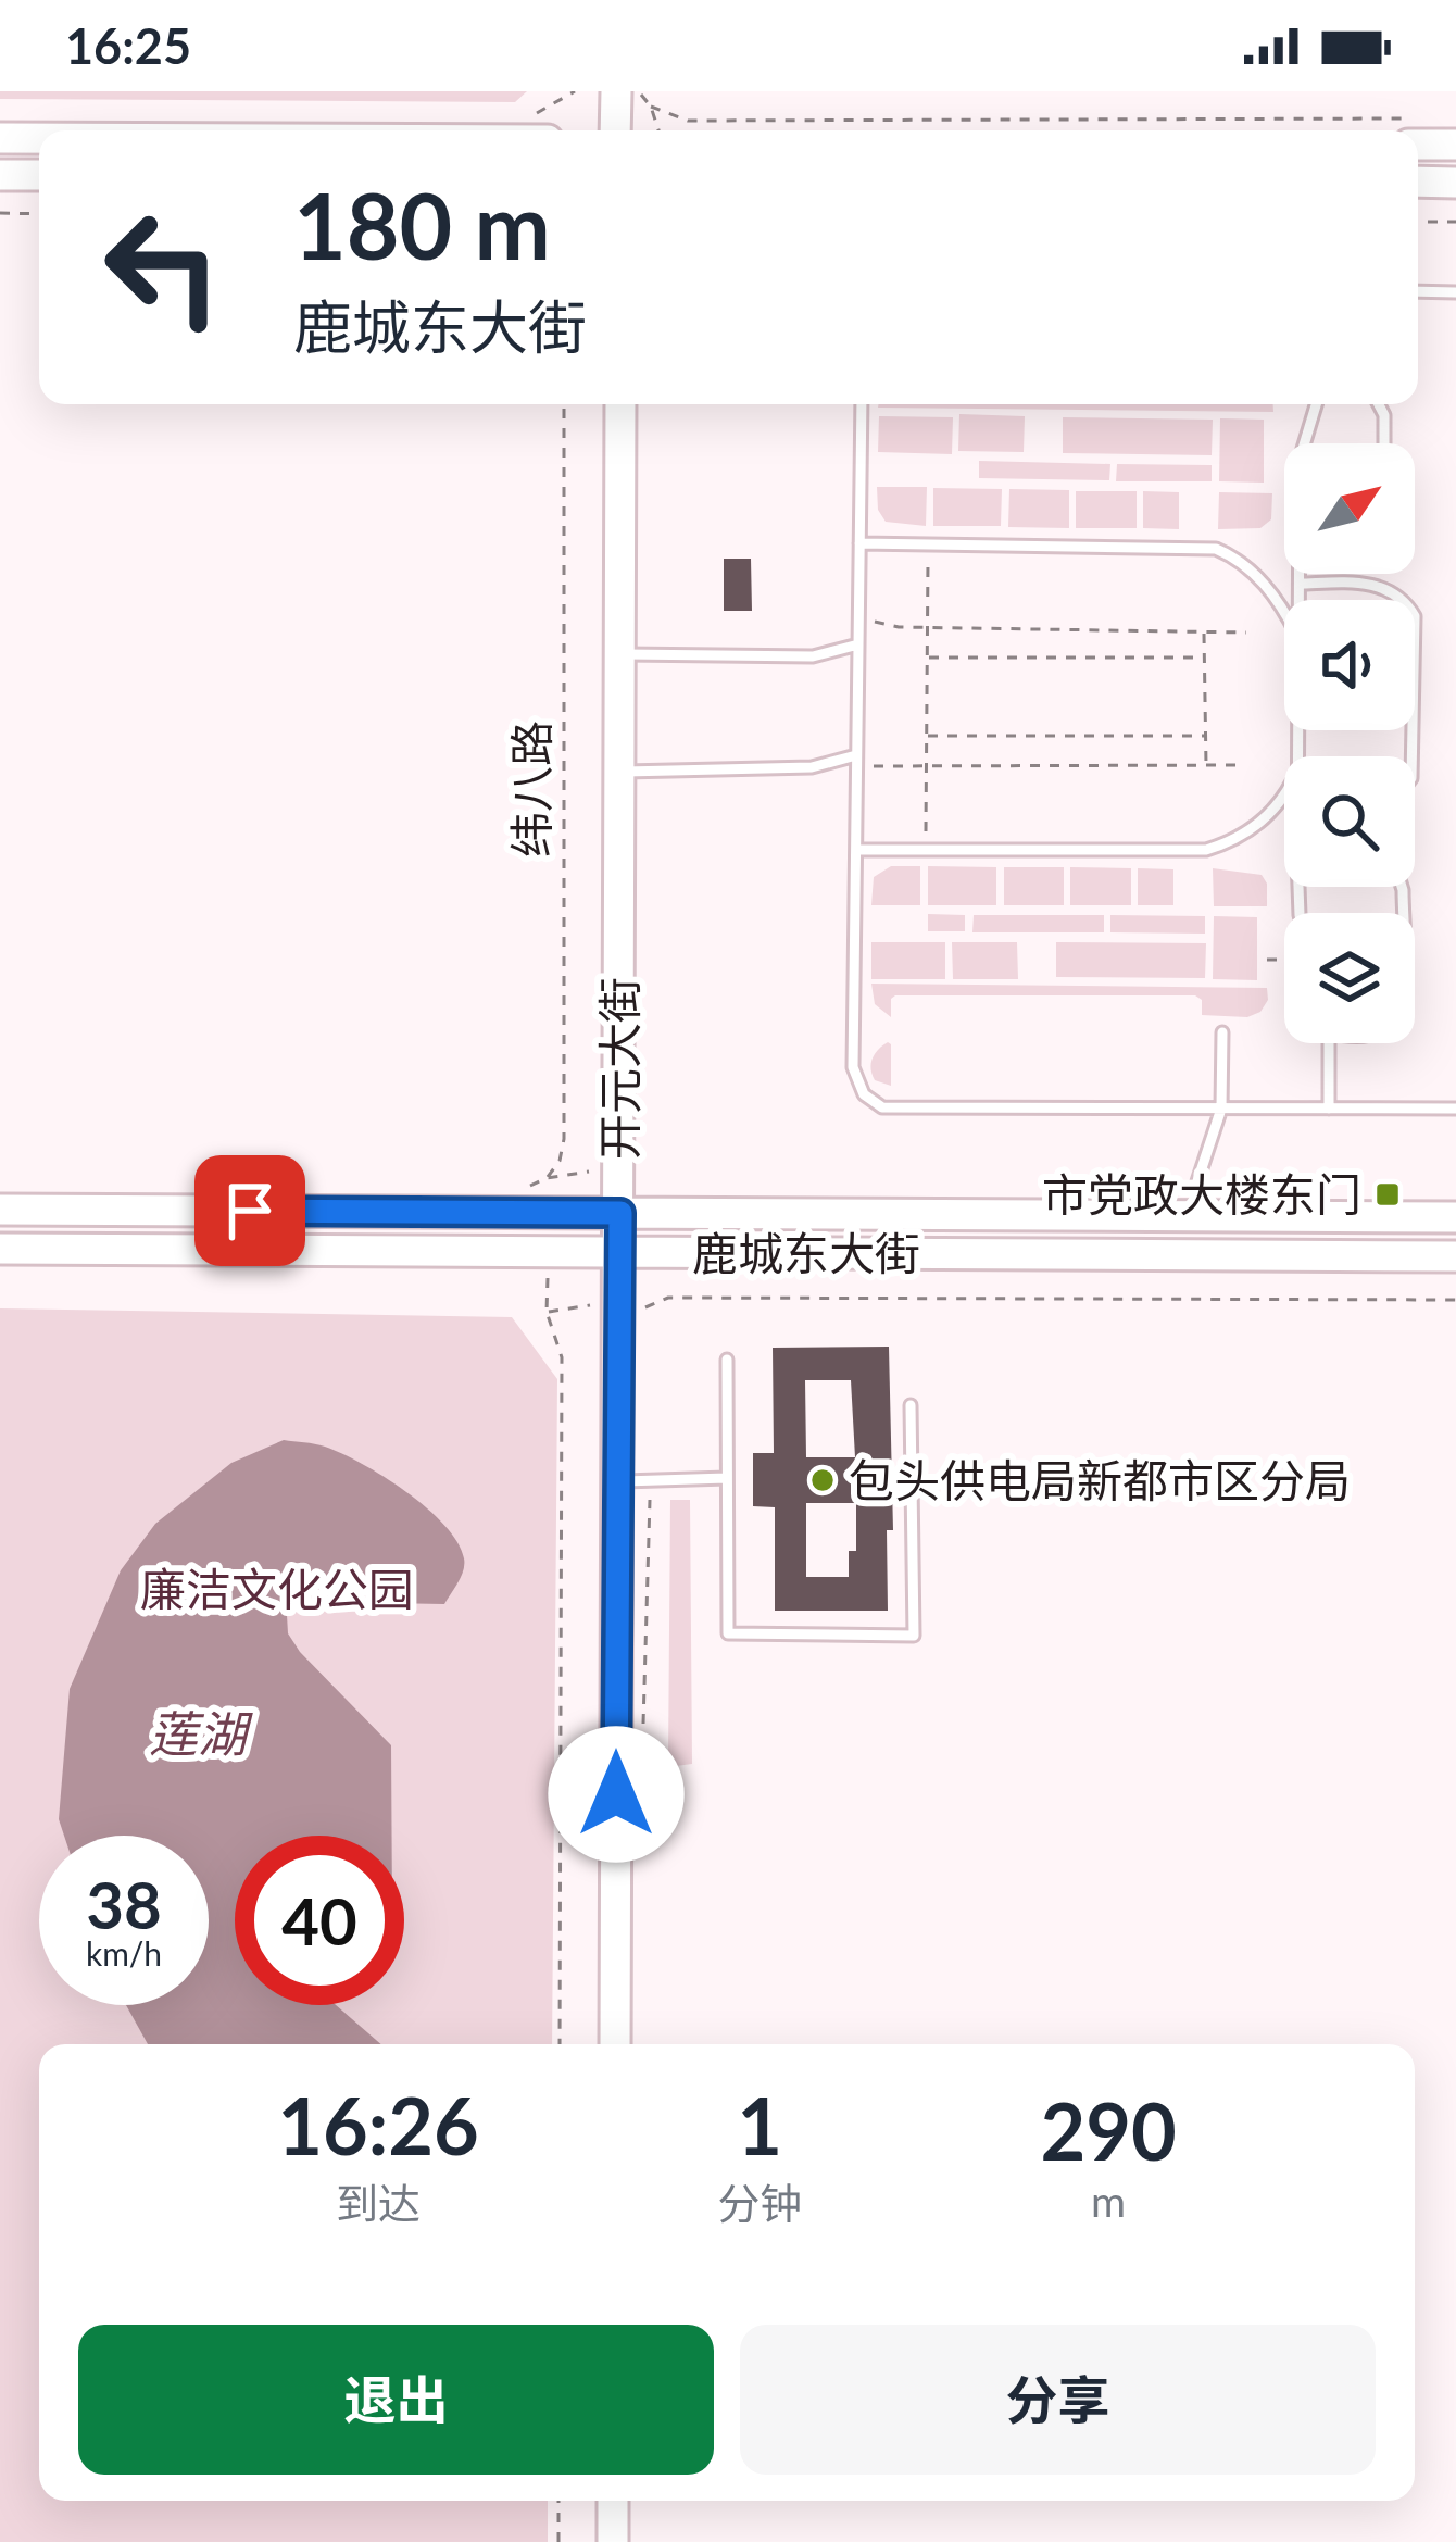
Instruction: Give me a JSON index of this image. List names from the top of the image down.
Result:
{
  "streets": {
    "main road": ["开元大街", "鹿城东大街"],
    "path": ["纬八路"]
  },
  "crossings": [
    ["开元大街", "鹿城东大街"]
  ],
  "water": ["莲湖"],
  "parks": ["廉洁文化公园"],
  "places": {
    "transit": ["市党政大楼东门"],
    "other": ["包头供电局新都市区分局"]
  },
  "north": "top right",
  "page": {
    "status": "16:25",
    "turn": ["180 m", "鹿城东大街"],
    "speed": "38 km/h",
    "limit": "40",
    "eta": [
      "16:26",
      "到达",
      "1",
      "分钟",
      "290",
      "m"
    ],
    "buttons": ["退出", "分享"]
  }
}
